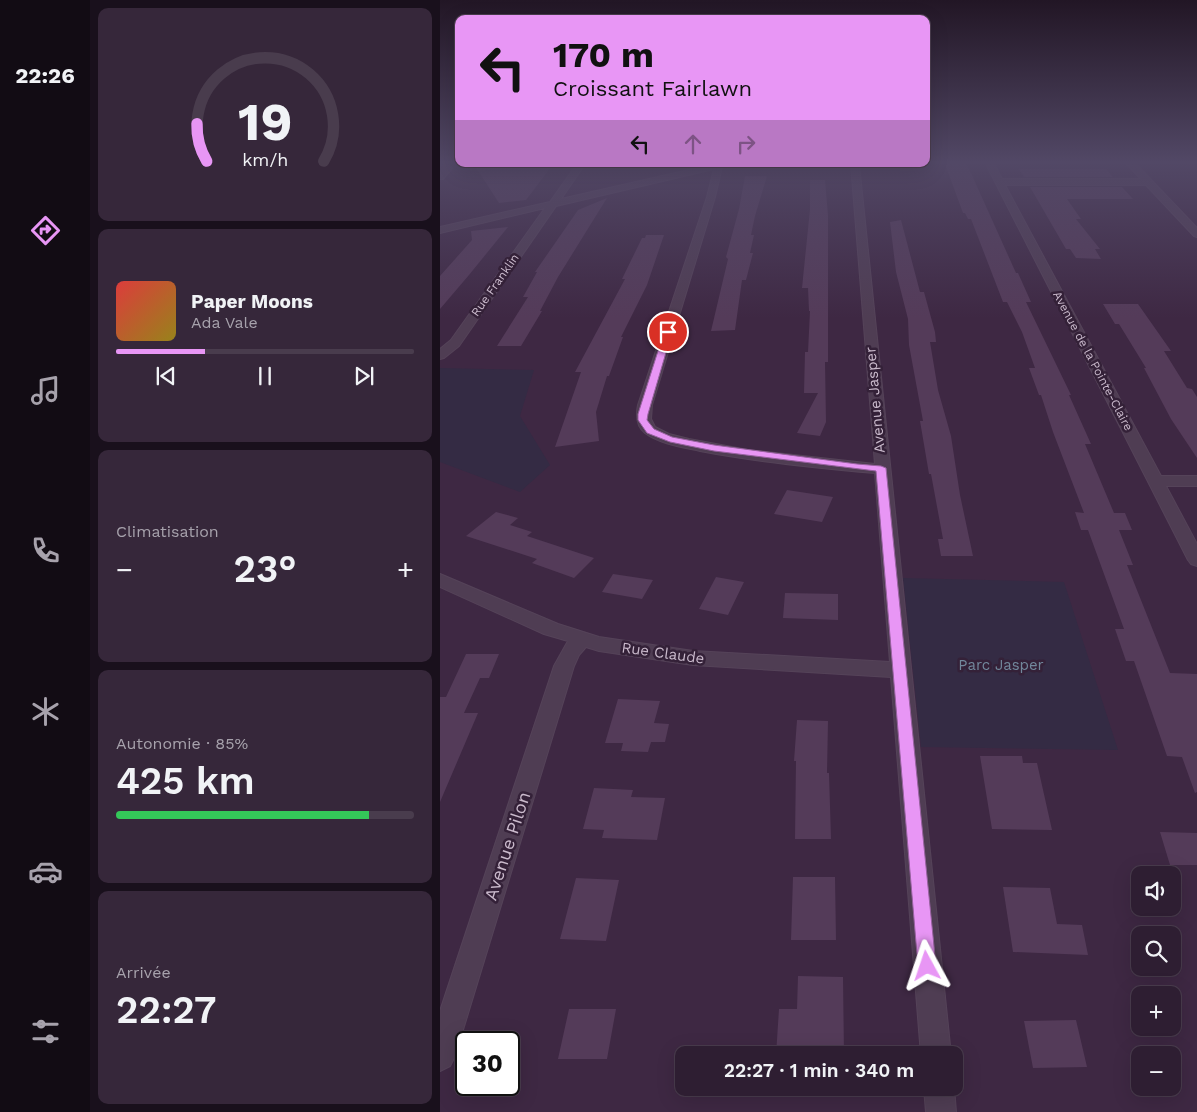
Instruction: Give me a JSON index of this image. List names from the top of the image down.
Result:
{
  "streets": {
    "street": [
      "Rue Franklin",
      "Avenue de la Pointe-Claire",
      "Avenue Jasper",
      "Rue Claude",
      "Avenue Pilon"
    ]
  },
  "crossings": [
    ["Avenue Jasper", "Rue Claude"],
    ["Rue Claude", "Avenue Pilon"]
  ],
  "parks": ["Parc Jasper"],
  "page": {
    "tabs": "22:26",
    "turn": ["170 m", "Croissant Fairlawn"],
    "song": ["Paper Moons", "Ada Vale"],
    "tile": [
      "Climatisation",
      ["Autonomie · 85%", "425 km"],
      ["Arrivée", "22:27"]
    ],
    "heat": ["−", "23°", "+"],
    "map_buttons": ["+", "−"],
    "limit": "30",
    "trip": "22:27 · 1 min · 340 m",
    "gauge": ["19", "km/h"]
  }
}
